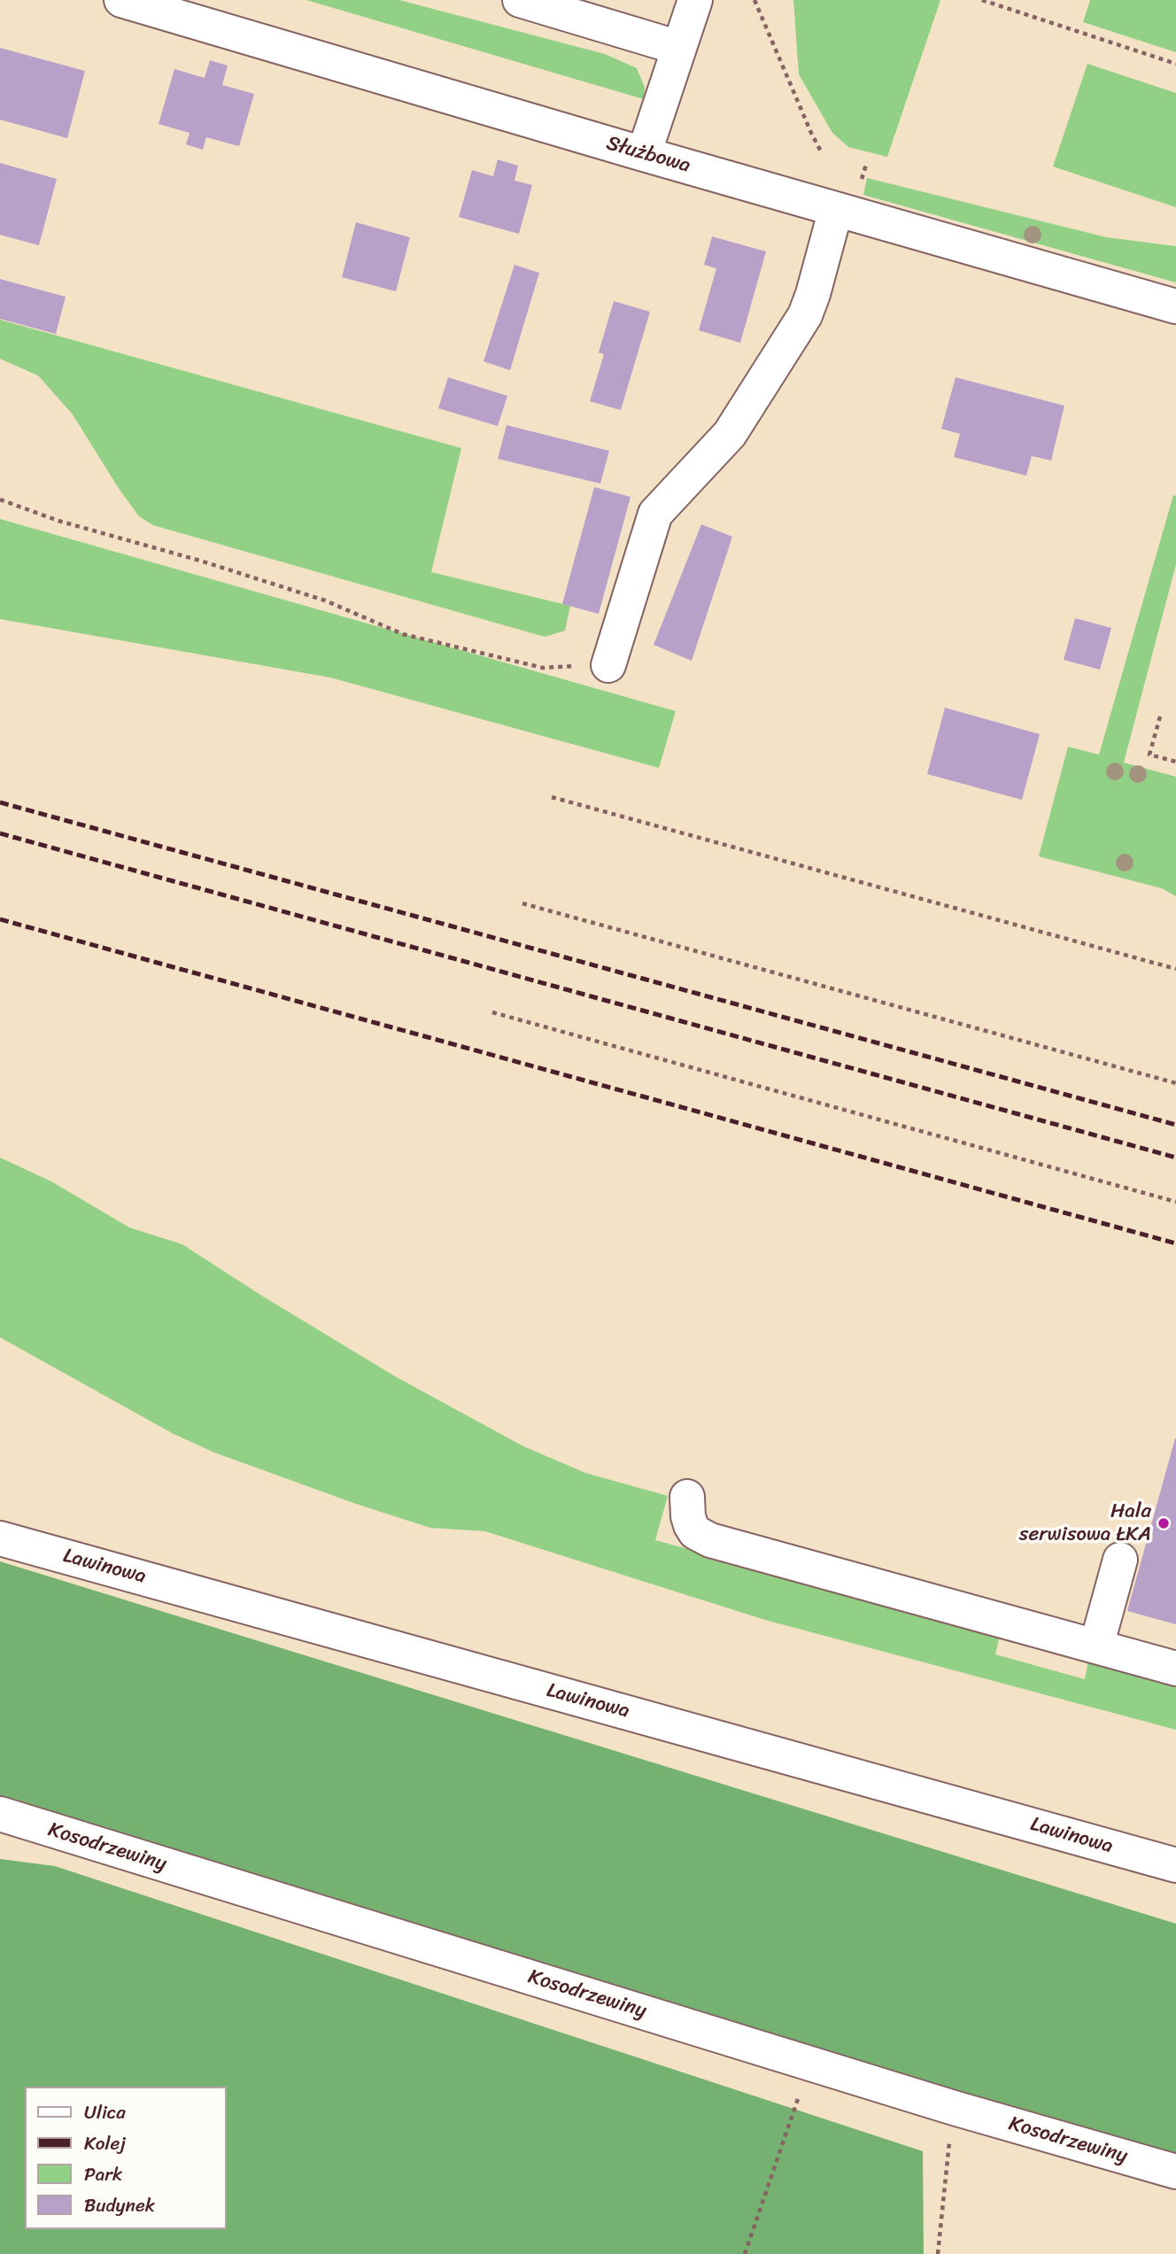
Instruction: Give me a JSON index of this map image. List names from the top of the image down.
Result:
{
  "streets": {
    "street": ["Służbowa", "Lawinowa", "Kosodrzewiny"]
  },
  "places": ["Hala serwisowa ŁKA"],
  "legend": [
    "Ulica",
    "Kolej",
    "Park",
    "Budynek"
  ]
}
